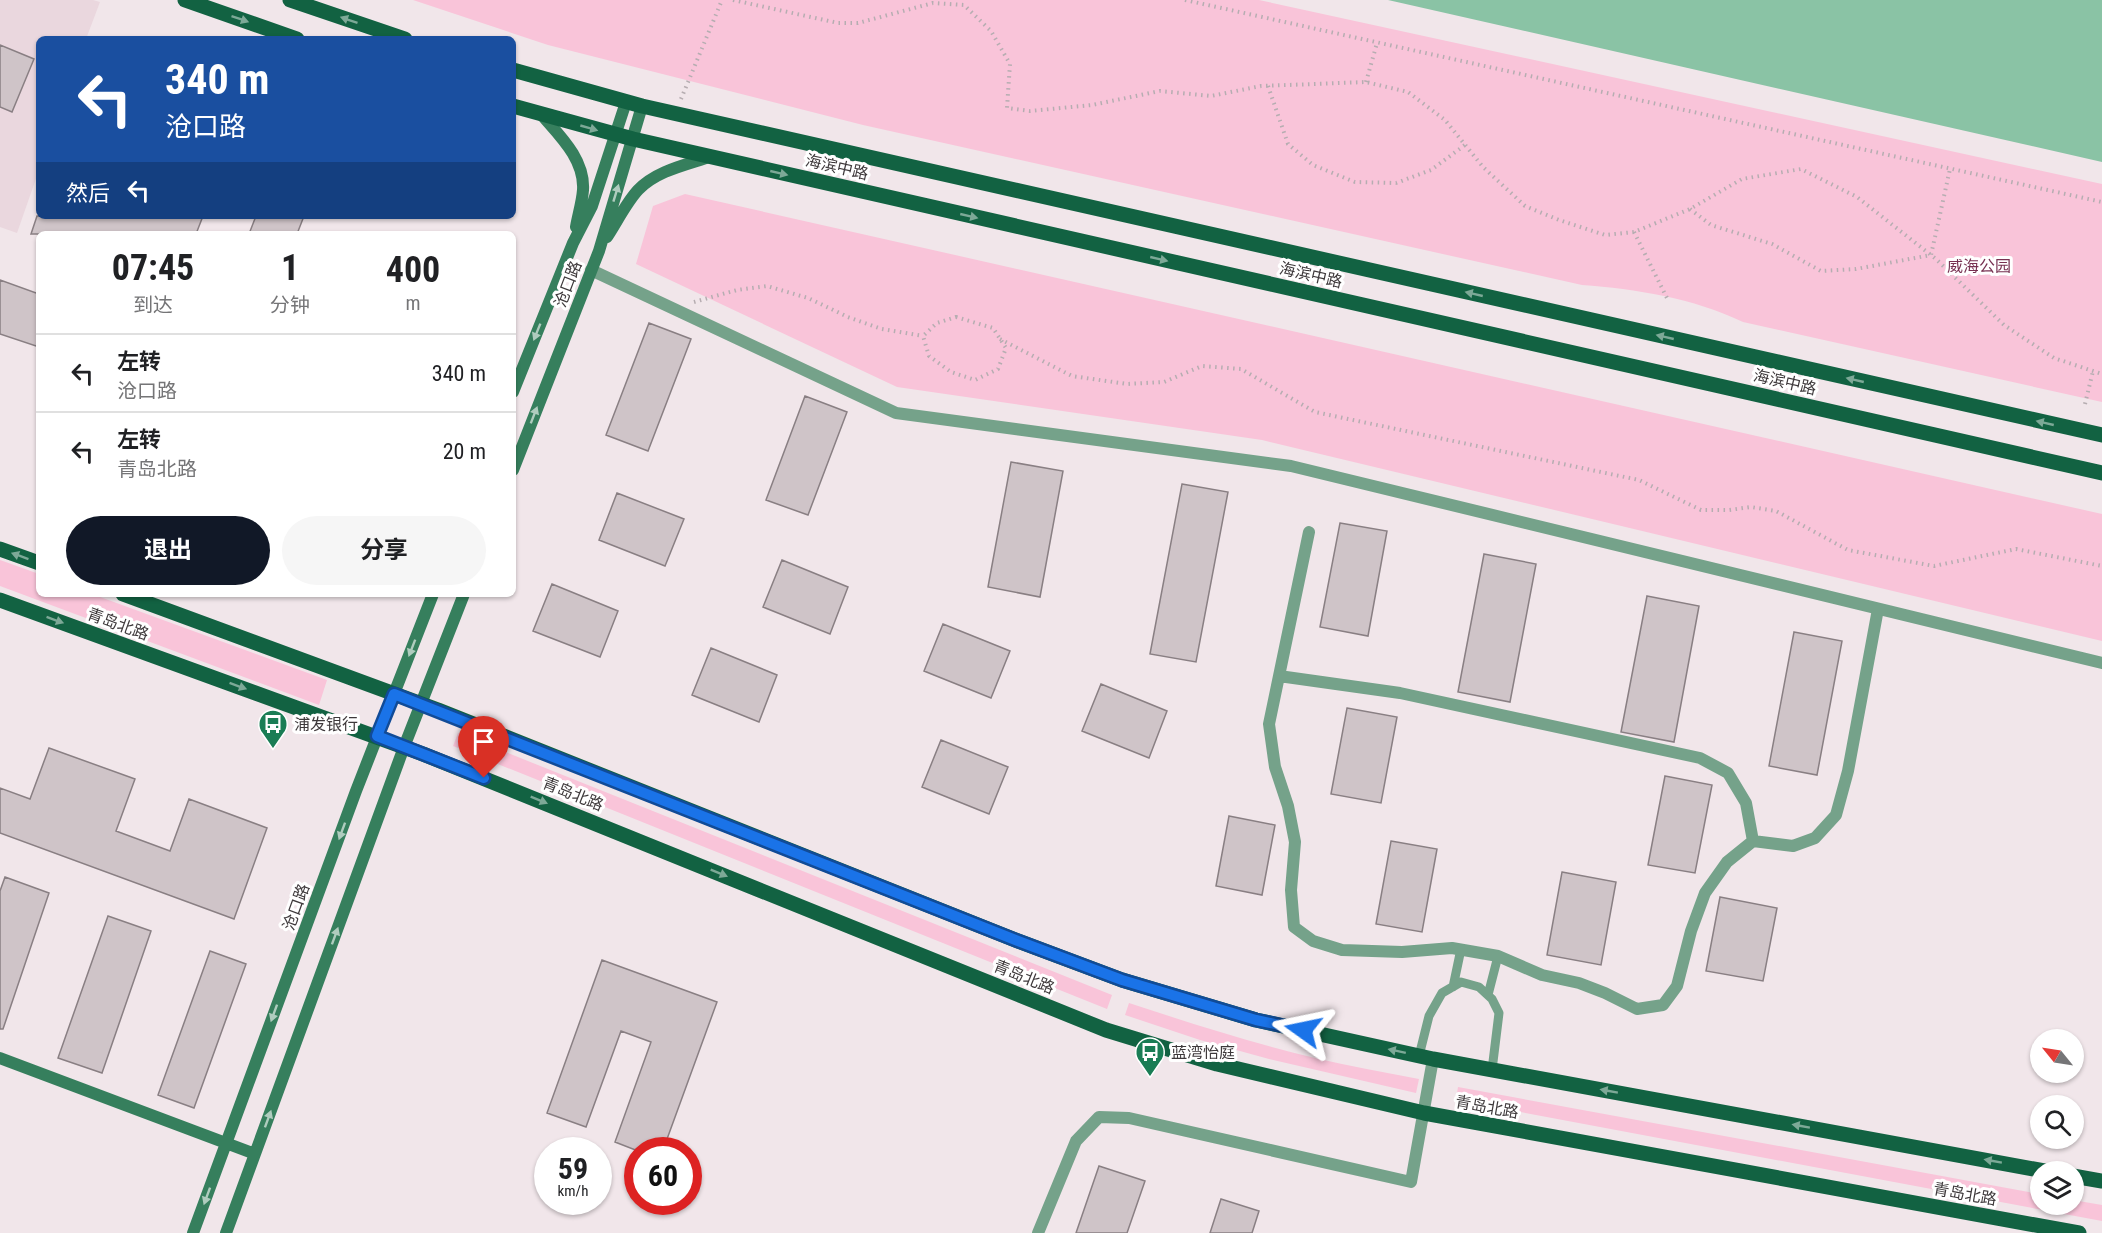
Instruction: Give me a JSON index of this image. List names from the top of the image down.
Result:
{
  "streets": {
    "main road": ["海滨中路", "沧口路", "青岛北路"]
  },
  "crossings": [
    ["海滨中路", "沧口路"],
    ["沧口路", "青岛北路"]
  ],
  "parks": ["威海公园"],
  "places": {
    "bus stop": ["浦发银行", "蓝湾怡庭"]
  },
  "north": "top left",
  "page": {
    "turn": ["340 m", "沧口路"],
    "then": "然后",
    "eta": [
      "07:45",
      "到达",
      "1",
      "分钟",
      "400",
      "m"
    ],
    "list": [
      {
        "name": "左转",
        "note": "沧口路",
        "value": "340 m"
      },
      {
        "name": "左转",
        "note": "青岛北路",
        "value": "20 m"
      }
    ],
    "buttons": ["退出", "分享"],
    "speed": "59 km/h",
    "limit": "60"
  }
}
